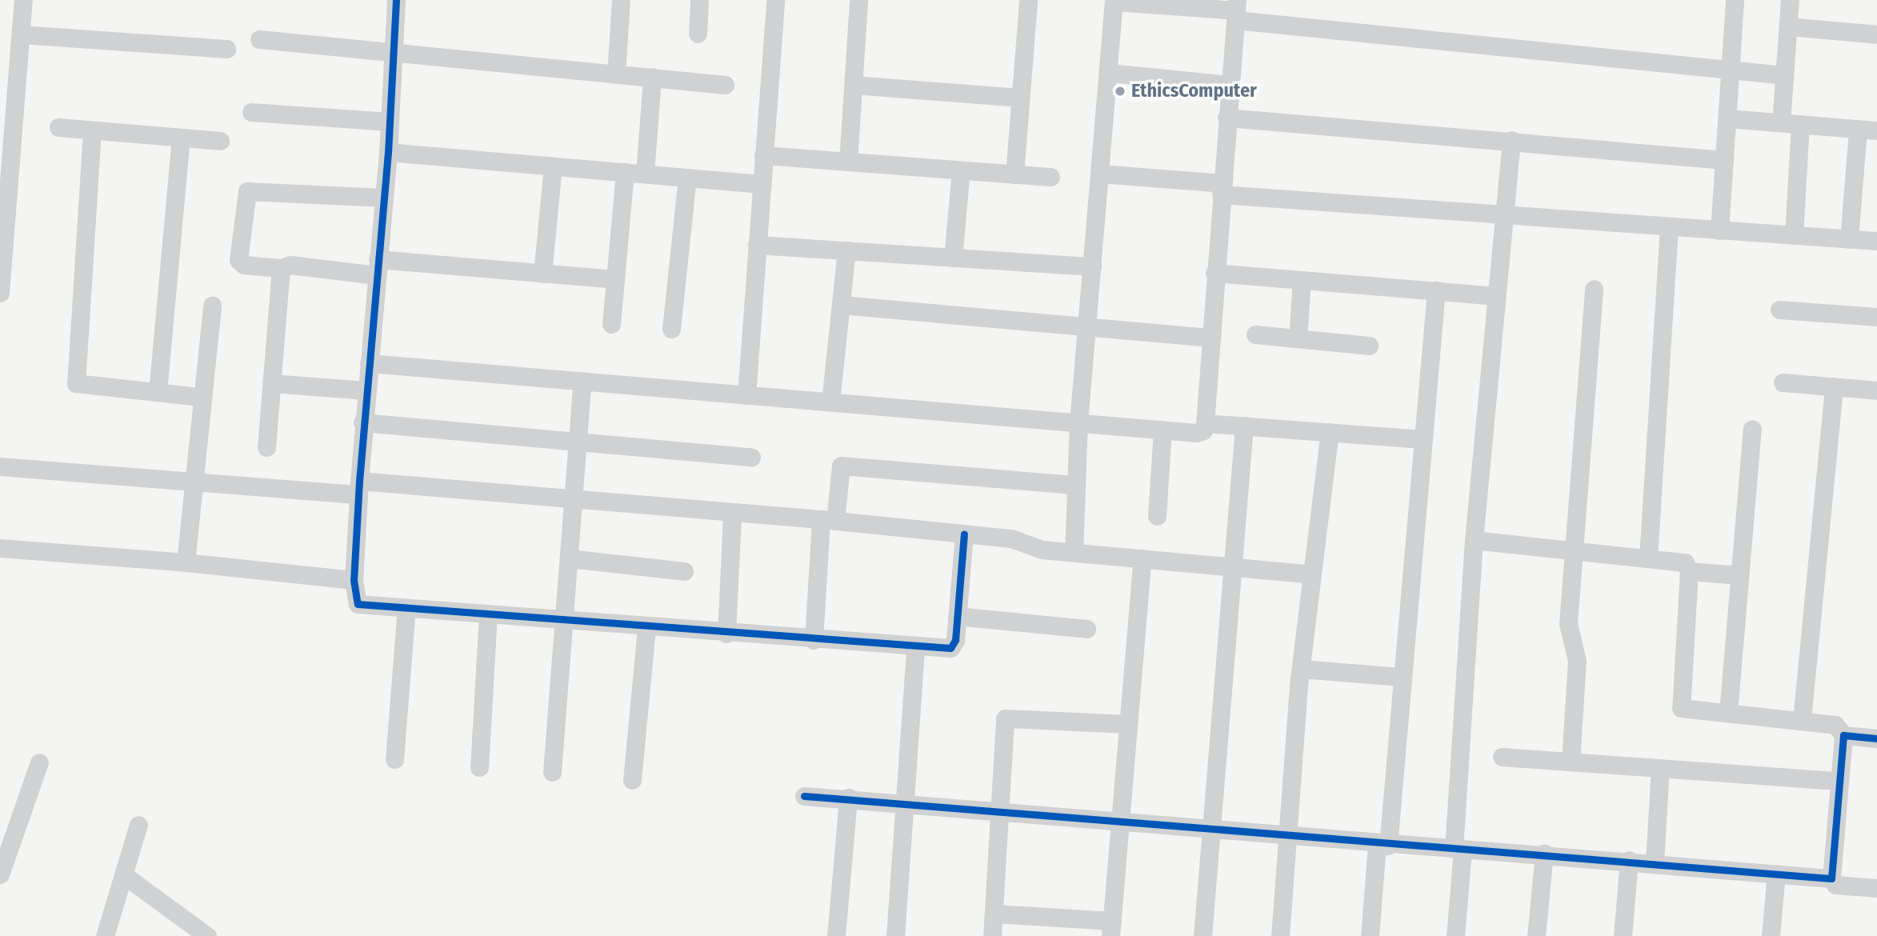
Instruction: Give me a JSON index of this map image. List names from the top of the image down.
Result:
{
  "places": ["EthicsComputer"]
}
